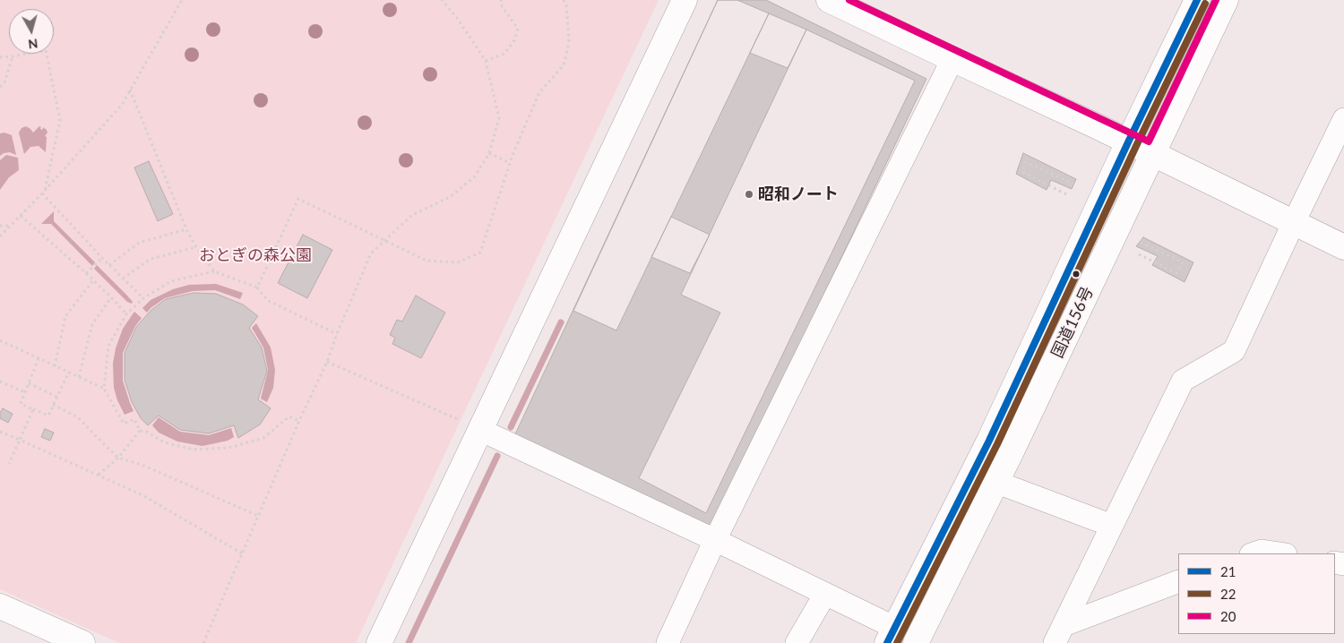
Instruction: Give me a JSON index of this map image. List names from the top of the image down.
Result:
{
  "streets": {
    "main road": ["国道156号"]
  },
  "parks": ["おとぎの森公園"],
  "places": ["昭和ノート"],
  "lines": ["transit line 21", "transit line 20", "transit line 22"],
  "legend": ["21", "22", "20"],
  "north": "bottom"
}
